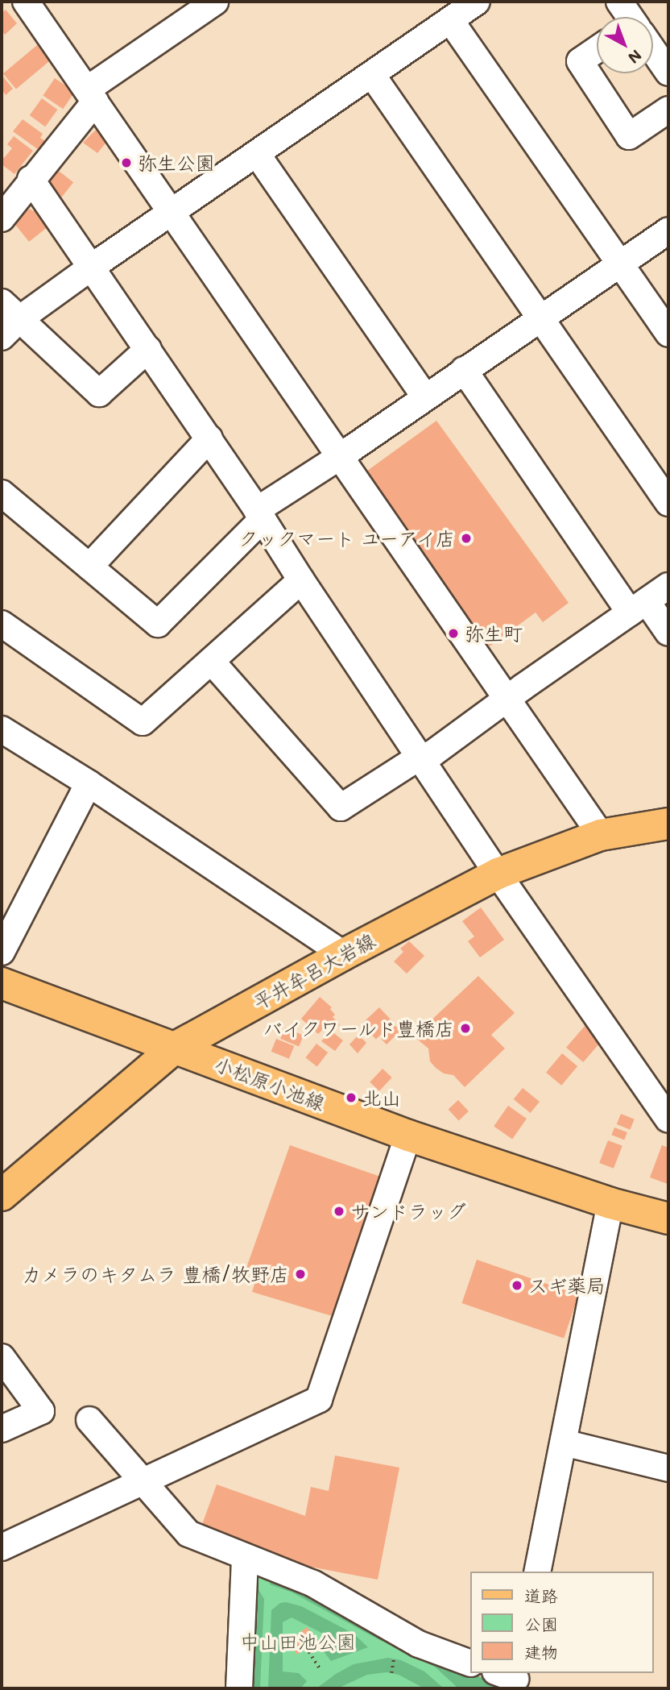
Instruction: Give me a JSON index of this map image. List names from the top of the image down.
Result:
{
  "streets": {
    "main road": ["平井牟呂大岩線", "小松原小池線"]
  },
  "crossings": [
    ["平井牟呂大岩線", "小松原小池線"]
  ],
  "parks": ["中山田池公園"],
  "places": [
    "弥生公園",
    "クックマート ユーアイ店",
    "弥生町",
    "バイクワールド豊橋店",
    "北山",
    "サンドラッグ",
    "カメラのキタムラ 豊橋/牧野店",
    "スギ薬局"
  ],
  "legend": ["道路", "公園", "建物"],
  "north": "bottom right"
}
